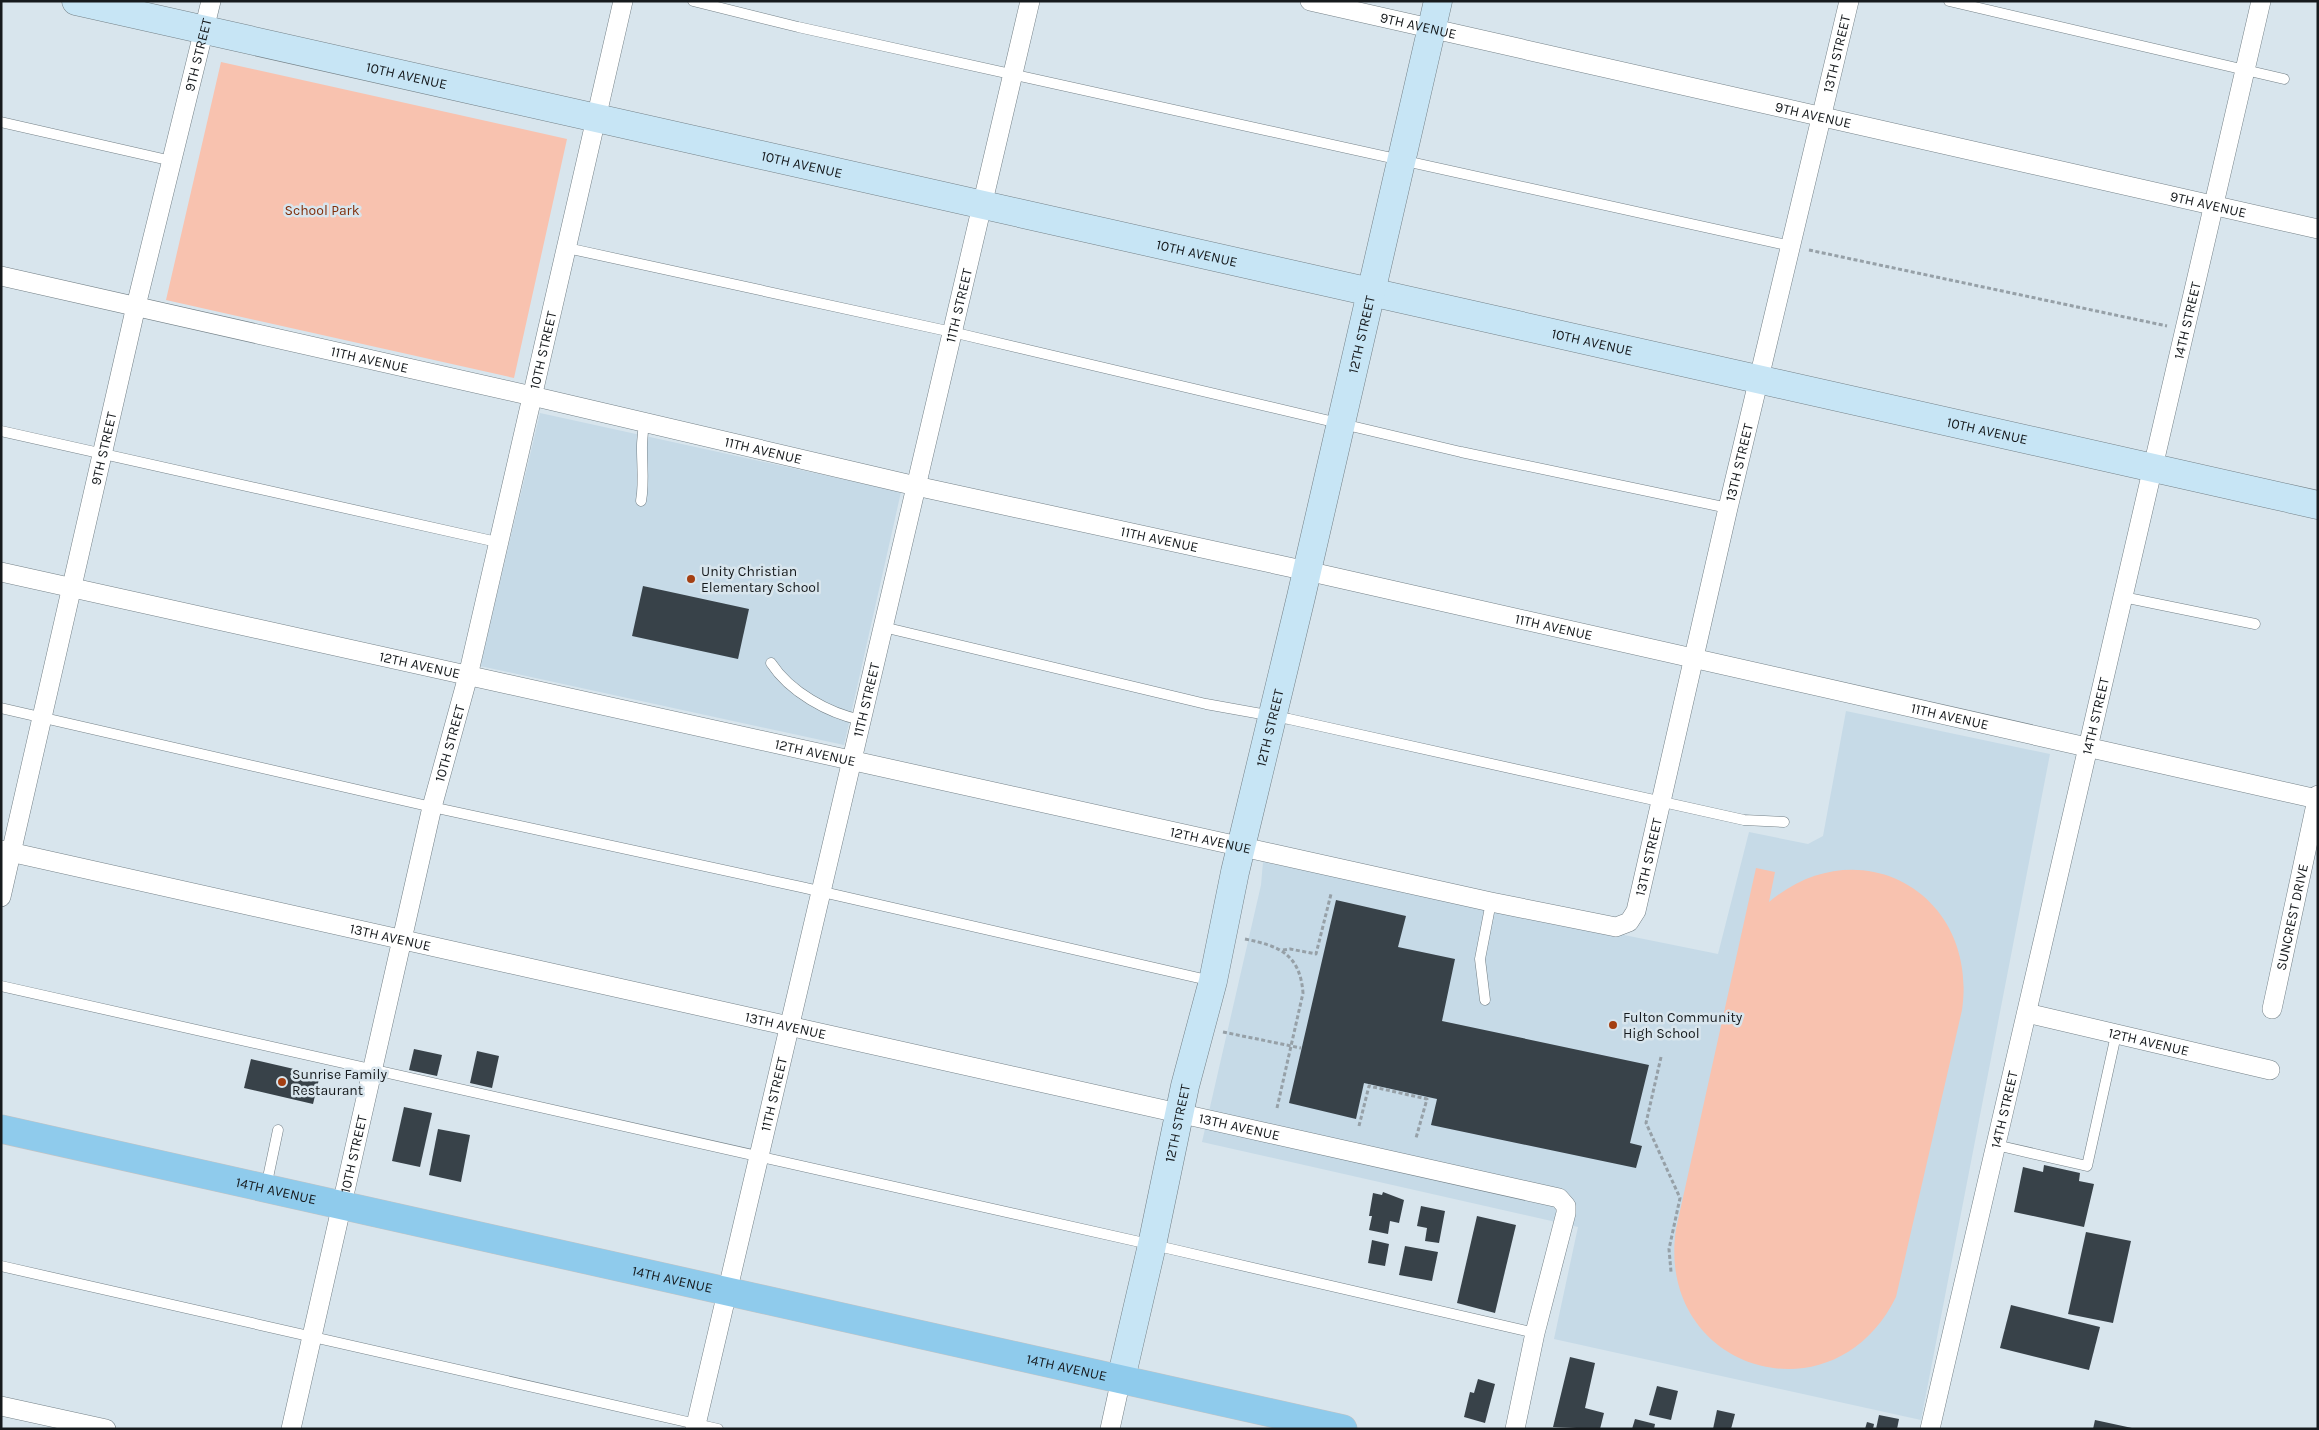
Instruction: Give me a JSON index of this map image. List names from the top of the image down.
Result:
{
  "streets": {
    "main road": ["14TH AVENUE"],
    "street": [
      "9TH AVENUE",
      "13TH STREET",
      "9TH STREET",
      "10TH AVENUE",
      "11TH STREET",
      "14TH STREET",
      "12TH STREET",
      "10TH STREET",
      "11TH AVENUE",
      "12TH AVENUE",
      "SUNCREST DRIVE",
      "13TH AVENUE"
    ]
  },
  "crossings": [
    ["9TH AVENUE", "13TH STREET"],
    ["9TH AVENUE", "14TH STREET"],
    ["9TH AVENUE", "12TH STREET"],
    ["13TH STREET", "10TH AVENUE"],
    ["13TH STREET", "11TH AVENUE"],
    ["13TH STREET", "12TH AVENUE"],
    ["9TH STREET", "10TH AVENUE"],
    ["9TH STREET", "11TH AVENUE"],
    ["9TH STREET", "12TH AVENUE"],
    ["9TH STREET", "13TH AVENUE"],
    ["10TH AVENUE", "11TH STREET"],
    ["10TH AVENUE", "14TH STREET"],
    ["10TH AVENUE", "12TH STREET"],
    ["10TH AVENUE", "10TH STREET"],
    ["11TH STREET", "11TH AVENUE"],
    ["11TH STREET", "12TH AVENUE"],
    ["11TH STREET", "13TH AVENUE"],
    ["11TH STREET", "14TH AVENUE"],
    ["14TH STREET", "11TH AVENUE"],
    ["14TH STREET", "12TH AVENUE"],
    ["12TH STREET", "11TH AVENUE"],
    ["12TH STREET", "12TH AVENUE"],
    ["12TH STREET", "13TH AVENUE"],
    ["12TH STREET", "14TH AVENUE"],
    ["10TH STREET", "11TH AVENUE"],
    ["10TH STREET", "12TH AVENUE"],
    ["10TH STREET", "13TH AVENUE"],
    ["10TH STREET", "14TH AVENUE"],
    ["11TH AVENUE", "SUNCREST DRIVE"]
  ],
  "parks": ["School Park"],
  "places": ["Unity Christian Elementary School", "Fulton Community High School", "Sunrise Family Restaurant"]
}
